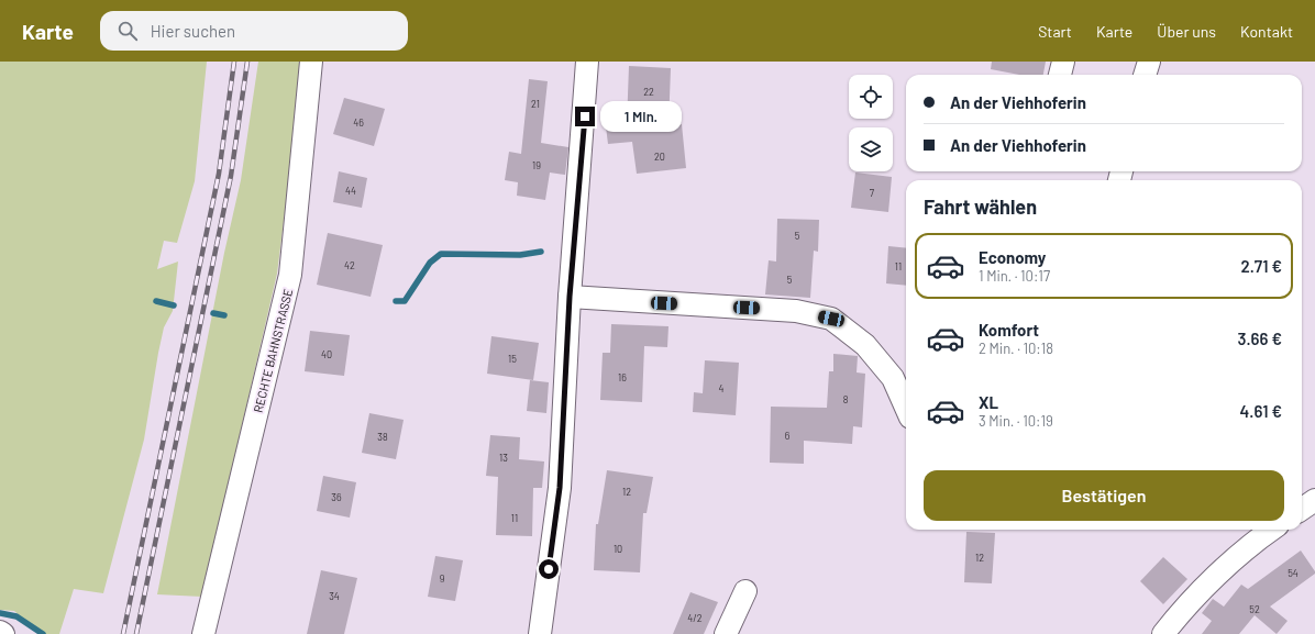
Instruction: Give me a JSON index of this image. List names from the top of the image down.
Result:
{
  "streets": {
    "street": ["RECHTE BAHNSTRASSE"]
  },
  "house_numbers": [
    "22",
    "21",
    "46",
    "20",
    "19",
    "44",
    "7",
    "5",
    "42",
    "11",
    "5",
    "40",
    "15",
    "16",
    "4",
    "8",
    "6",
    "38",
    "13",
    "12",
    "36",
    "11",
    "10",
    "12",
    "54",
    "9",
    "34",
    "52",
    "4/2"
  ],
  "page": {
    "header": "Karte",
    "search": "Hier suchen",
    "nav": [
      "Start",
      "Karte",
      "Über uns",
      "Kontakt"
    ],
    "banner": ["An der Viehhoferin", "An der Viehhoferin"],
    "bubble": "1 Min.",
    "heading": "Fahrt wählen",
    "list": [
      {
        "name": "Economy",
        "note": "1 Min. · 10:17",
        "value": "2.71 €"
      },
      {
        "name": "Komfort",
        "note": "2 Min. · 10:18",
        "value": "3.66 €"
      },
      {
        "name": "XL",
        "note": "3 Min. · 10:19",
        "value": "4.61 €"
      }
    ],
    "buttons": "Bestätigen"
  }
}
